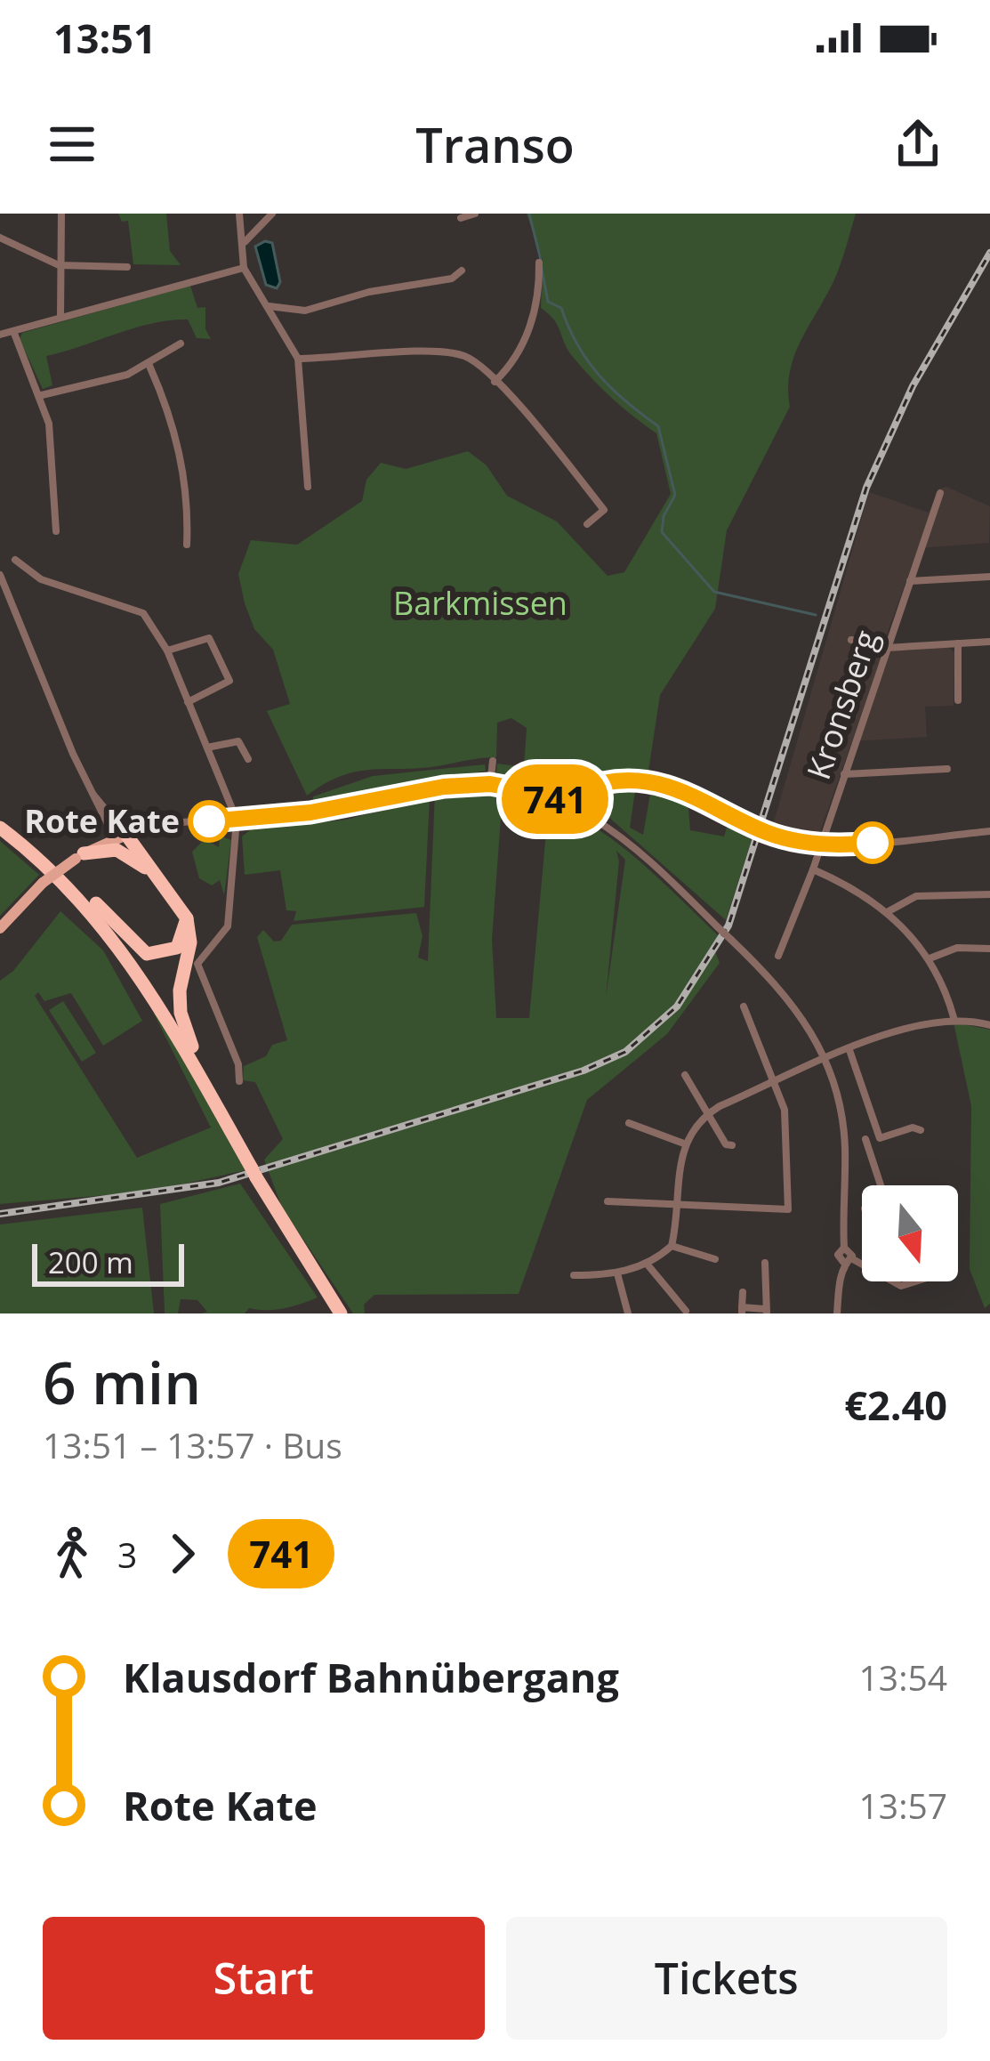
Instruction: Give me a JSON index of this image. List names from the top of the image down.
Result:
{
  "streets": {
    "street": ["Kronsberg"]
  },
  "parks": ["Barkmissen"],
  "places": ["Rote Kate"],
  "lines": ["bus line 741"],
  "scale_bar": "200 m",
  "north": "bottom",
  "page": {
    "status": "13:51",
    "header": "Transo",
    "on_map": "741",
    "scale": "200 m",
    "heading": ["6 min", "13:51 – 13:57 · Bus", "€2.40"],
    "legs": ["3", "741"],
    "list": [
      {
        "name": "Klausdorf Bahnübergang",
        "value": "13:54"
      },
      {
        "name": "Rote Kate",
        "value": "13:57"
      }
    ],
    "buttons": ["Start", "Tickets"]
  }
}
